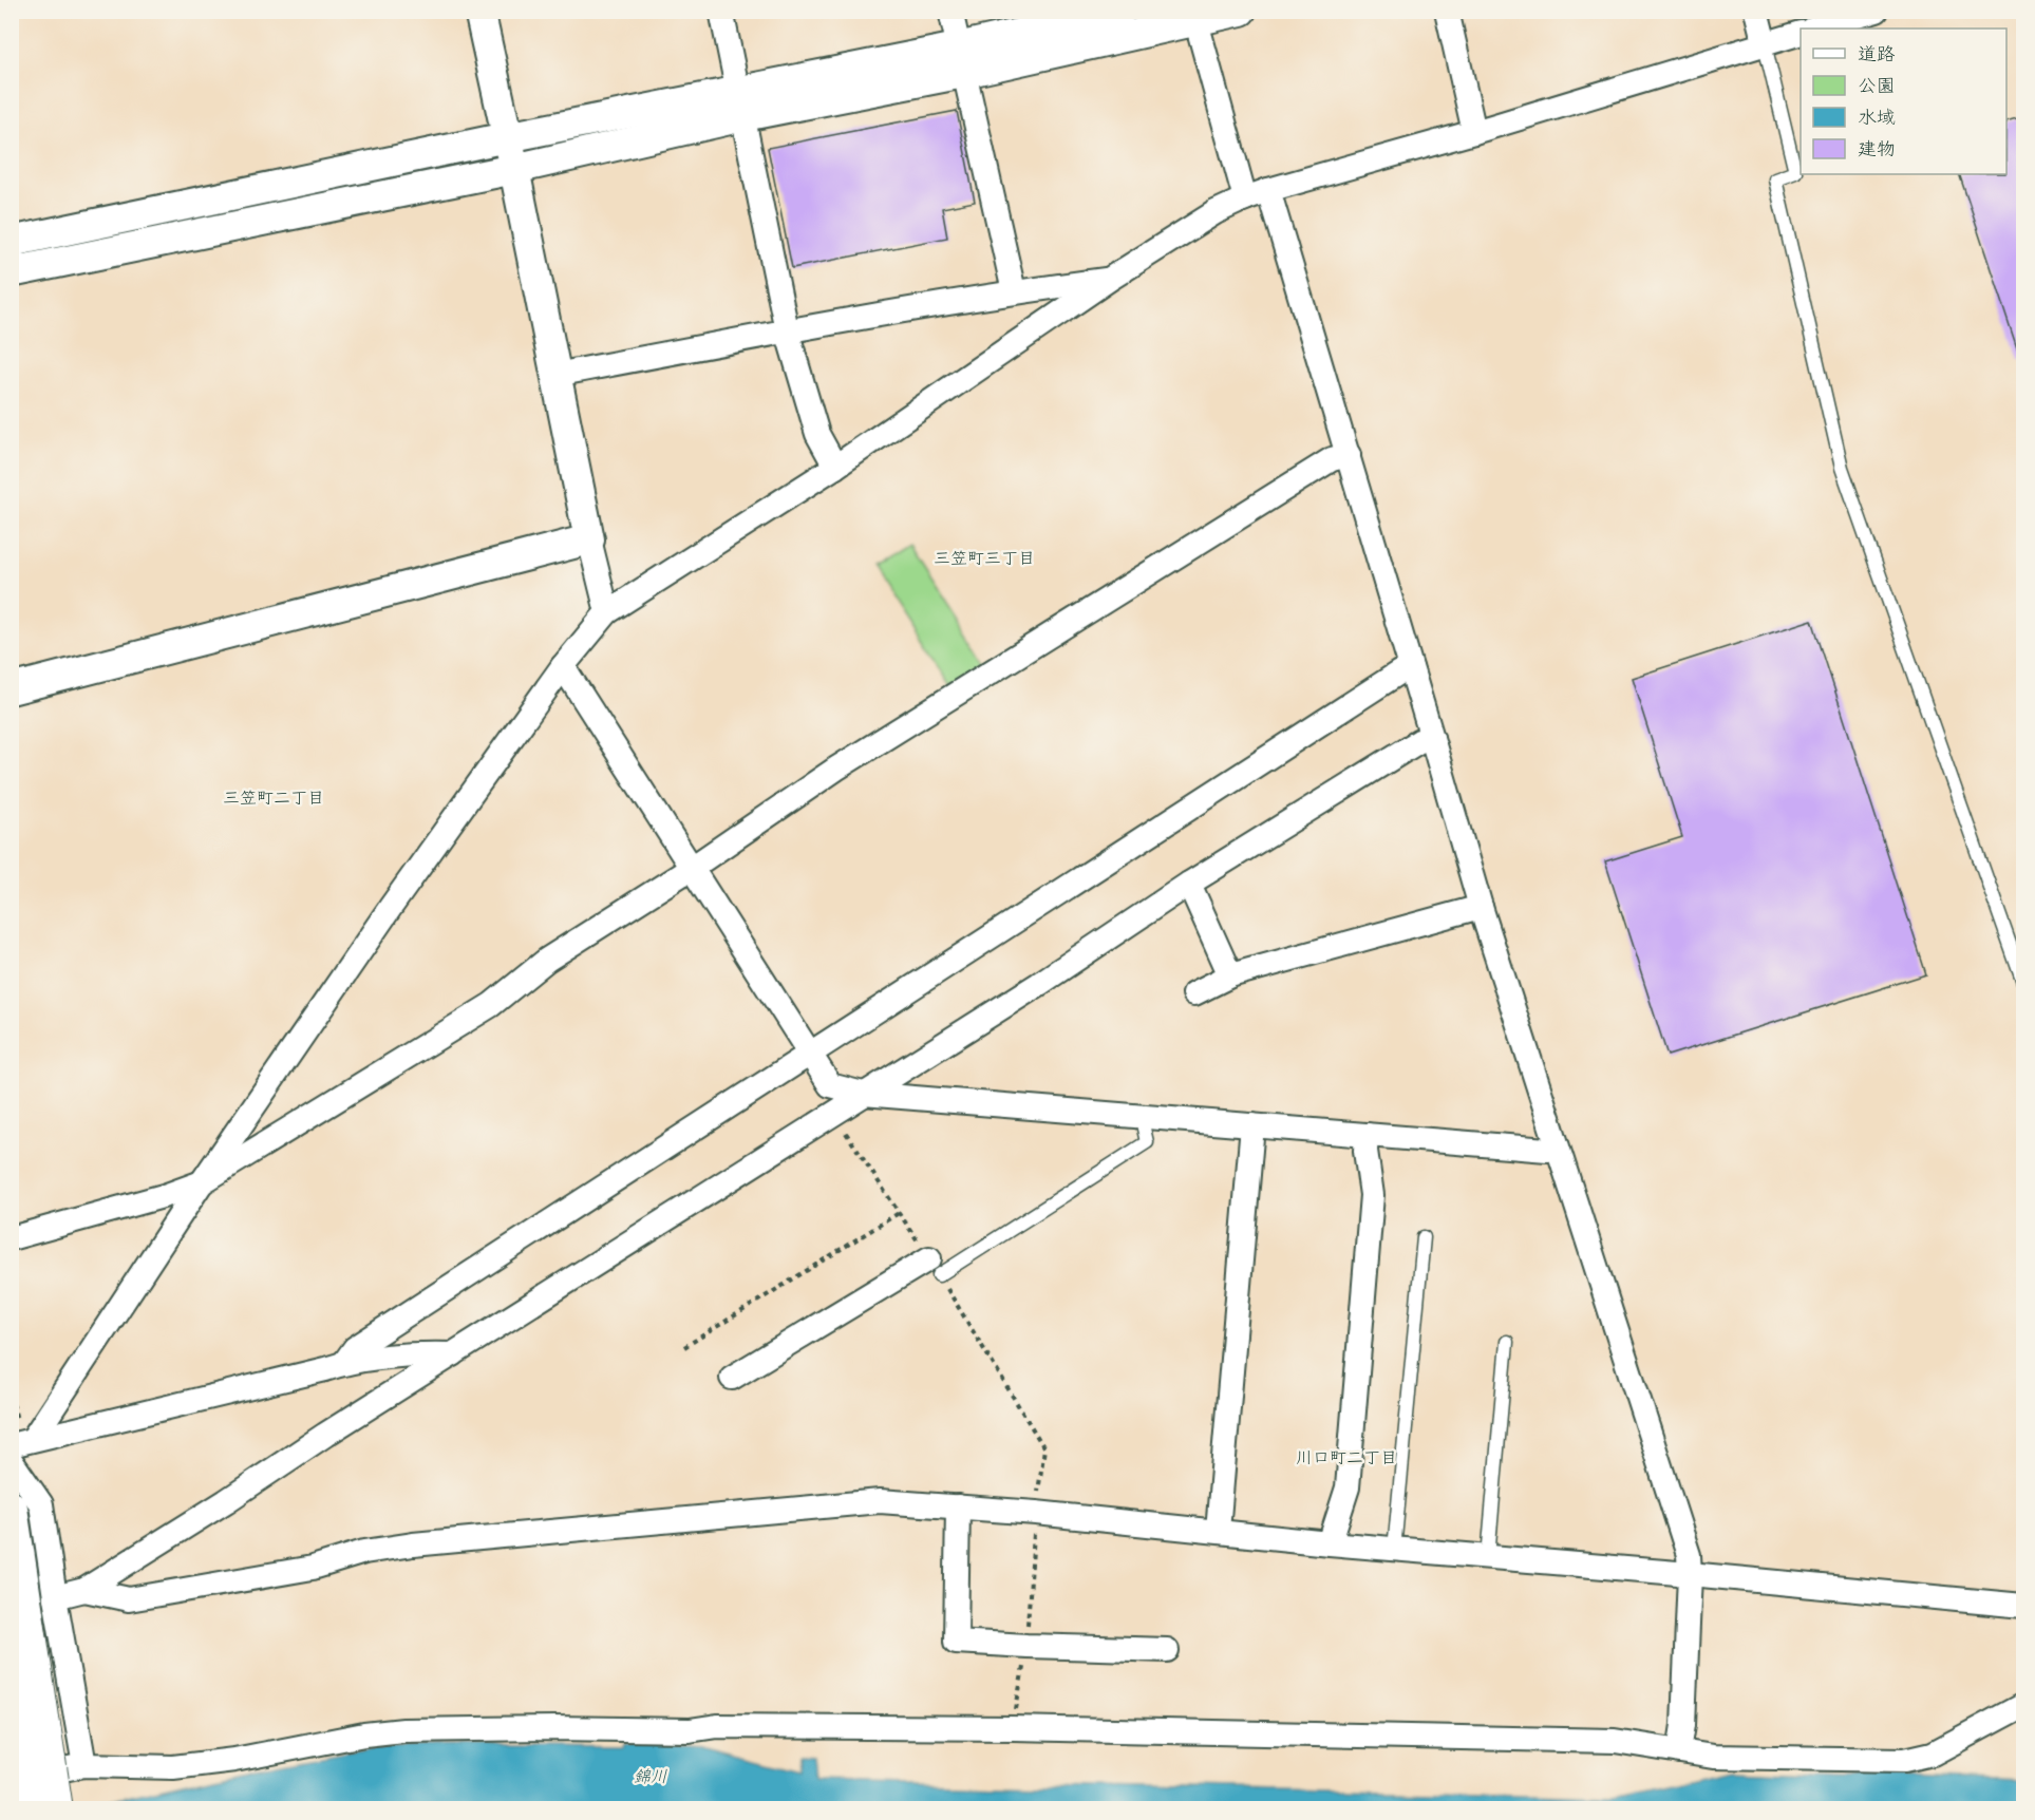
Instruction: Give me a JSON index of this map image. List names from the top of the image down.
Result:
{
  "districts": ["三笠町三丁目", "三笠町二丁目", "川口町二丁目"],
  "water": ["錦川"],
  "legend": [
    "道路",
    "公園",
    "水域",
    "建物"
  ]
}
